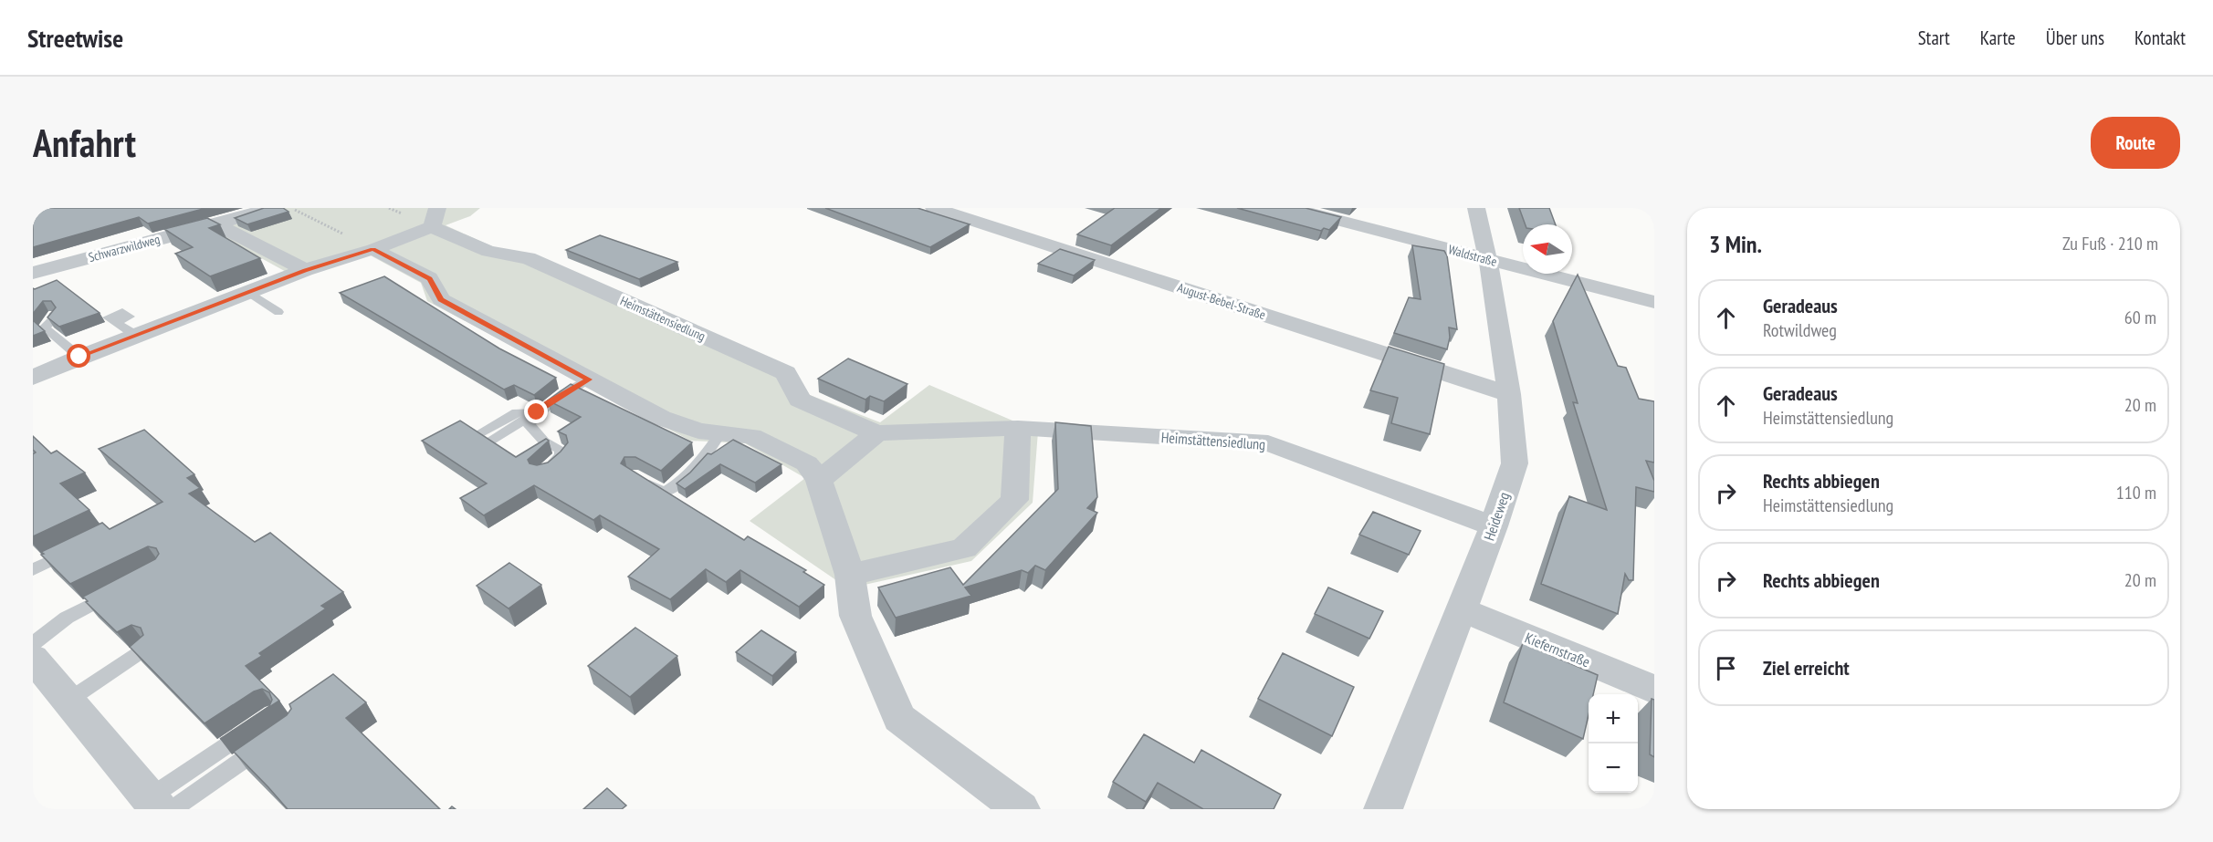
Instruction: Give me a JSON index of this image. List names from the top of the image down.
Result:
{
  "streets": {
    "street": [
      "Schwarzwildweg",
      "Waldstraße",
      "August-Bebel-Straße",
      "Heimstättensiedlung",
      "Heideweg",
      "Kiefernstraße"
    ]
  },
  "crossings": [
    ["Waldstraße", "Heideweg"],
    ["August-Bebel-Straße", "Heideweg"],
    ["Heimstättensiedlung", "Heideweg"],
    ["Heideweg", "Kiefernstraße"]
  ],
  "north": "left",
  "page": {
    "header": "Streetwise",
    "nav": [
      "Start",
      "Karte",
      "Über uns",
      "Kontakt"
    ],
    "buttons": "Route",
    "title": "Anfahrt",
    "heading": ["3 Min.", "Zu Fuß · 210 m"],
    "list": [
      ["Geradeaus", "Rotwildweg", "60 m"],
      ["Geradeaus", "Heimstättensiedlung", "20 m"],
      ["Rechts abbiegen", "Heimstättensiedlung", "110 m"],
      ["Rechts abbiegen", "20 m"],
      "Ziel erreicht"
    ],
    "map_buttons": ["+", "−"]
  }
}
